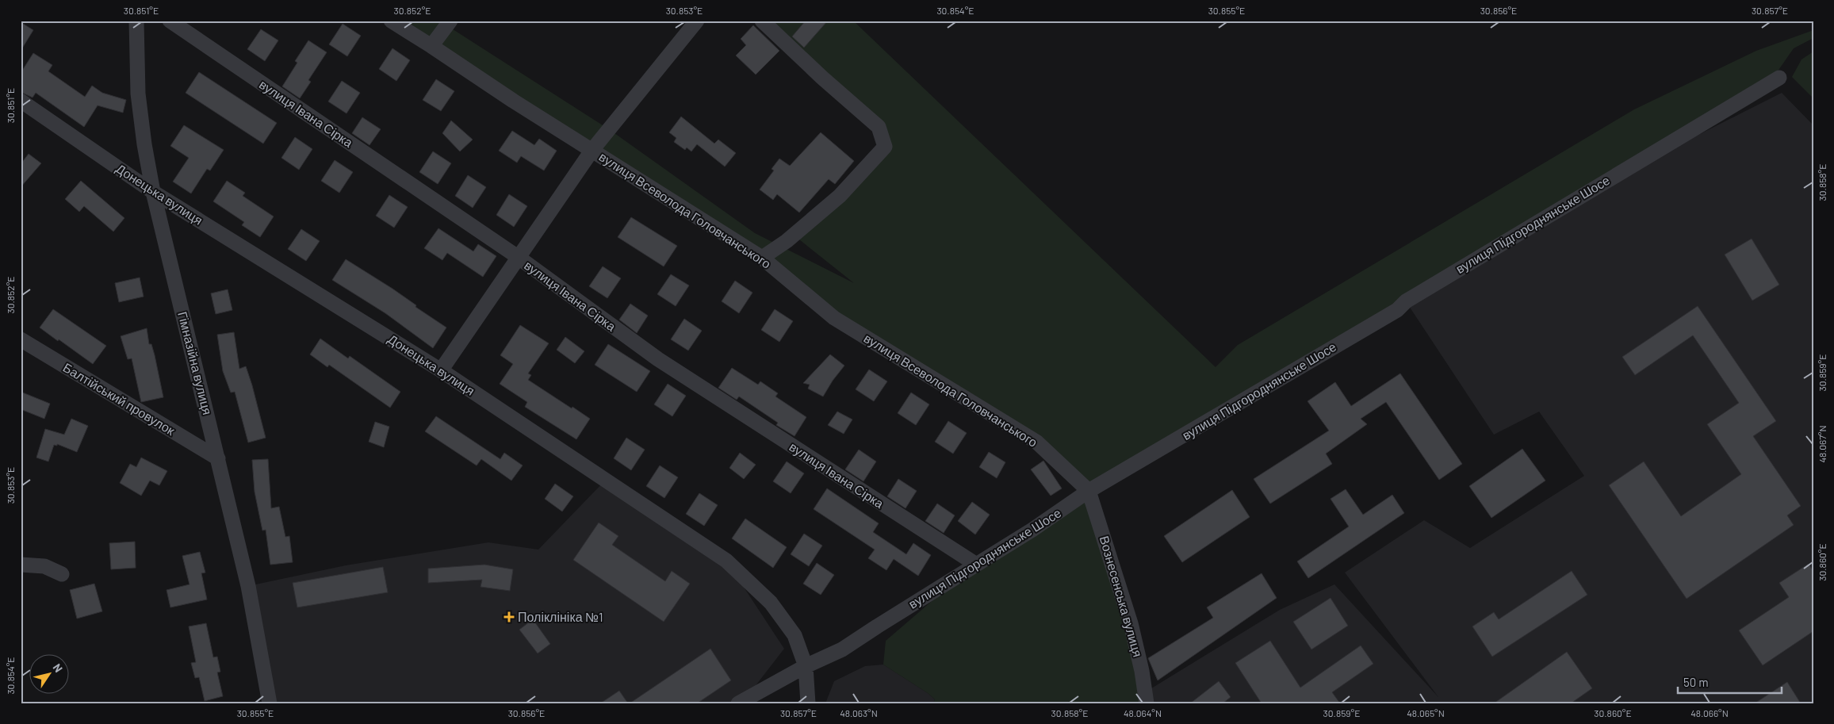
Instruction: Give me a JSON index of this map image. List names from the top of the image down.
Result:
{
  "streets": {
    "street": [
      "вулиця Івана Сірка",
      "Донецька вулиця",
      "вулиця Всеволода Головчанського",
      "вулиця Підгороднянське Шосе",
      "Гімназійна вулиця",
      "Балтійський провулок",
      "Вознесенська вулиця"
    ]
  },
  "crossings": [
    ["вулиця Івана Сірка", "вулиця Підгороднянське Шосе"],
    ["Донецька вулиця", "вулиця Підгороднянське Шосе"],
    ["Донецька вулиця", "Гімназійна вулиця"],
    ["вулиця Всеволода Головчанського", "вулиця Підгороднянське Шосе"],
    ["вулиця Всеволода Головчанського", "Вознесенська вулиця"],
    ["вулиця Підгороднянське Шосе", "Вознесенська вулиця"],
    ["Гімназійна вулиця", "Балтійський провулок"]
  ],
  "places": {
    "health": ["Поліклініка №1"]
  },
  "scale_bar": "50 m",
  "north": "top right",
  "coordinates": [
    "30.851°E",
    "30.852°E",
    "30.853°E",
    "30.854°E",
    "30.855°E",
    "30.856°E",
    "30.857°E",
    "30.858°E",
    "30.859°E",
    "48.067°N",
    "30.860°E",
    "48.063°N",
    "48.064°N",
    "48.065°N",
    "48.066°N"
  ]
}
